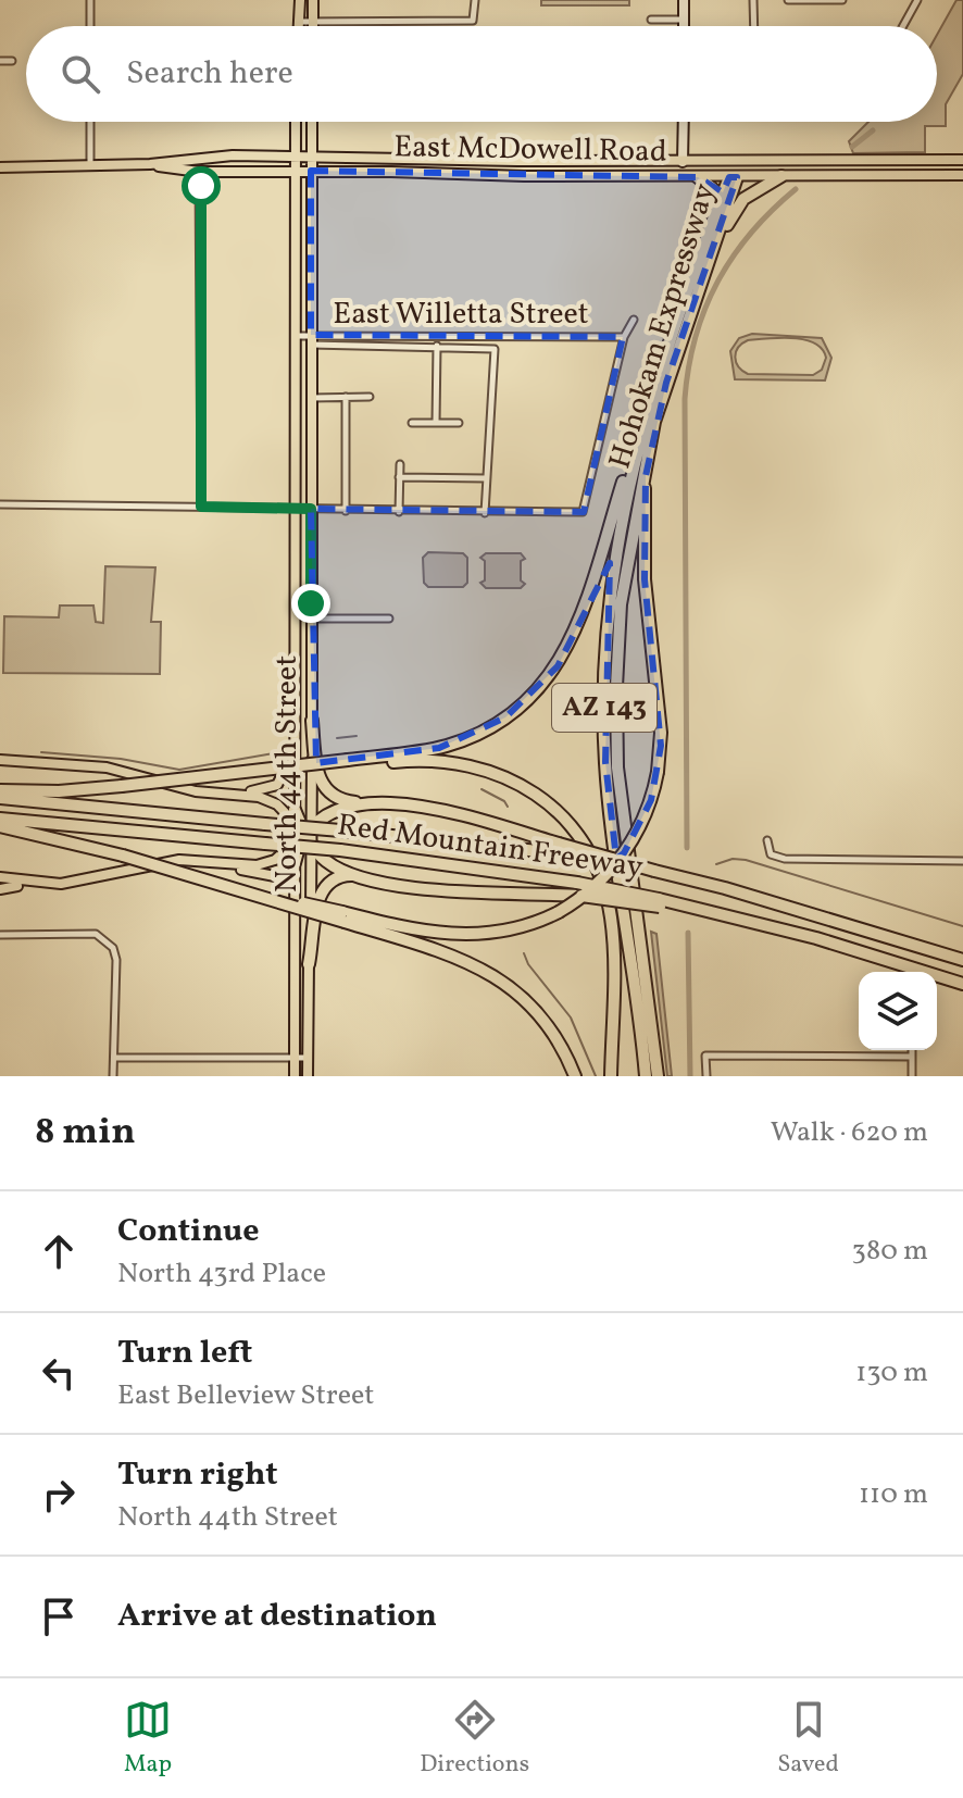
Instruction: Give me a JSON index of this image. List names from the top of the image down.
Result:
{
  "streets": {
    "highway": ["Hohokam Expressway", "AZ 143", "Red Mountain Freeway"],
    "main road": ["East McDowell Road", "North 44th Street"],
    "street": ["East Willetta Street"]
  },
  "crossings": [
    ["East McDowell Road", "Hohokam Expressway"],
    ["East McDowell Road", "North 44th Street"],
    ["East Willetta Street", "North 44th Street"]
  ],
  "page": {
    "search": "Search here",
    "heading": ["8 min", "Walk · 620 m"],
    "list": [
      ["Continue", "North 43rd Place", "380 m"],
      ["Turn left", "East Belleview Street", "130 m"],
      ["Turn right", "North 44th Street", "110 m"],
      "Arrive at destination"
    ],
    "nav": ["Map", "Directions", "Saved"]
  }
}
